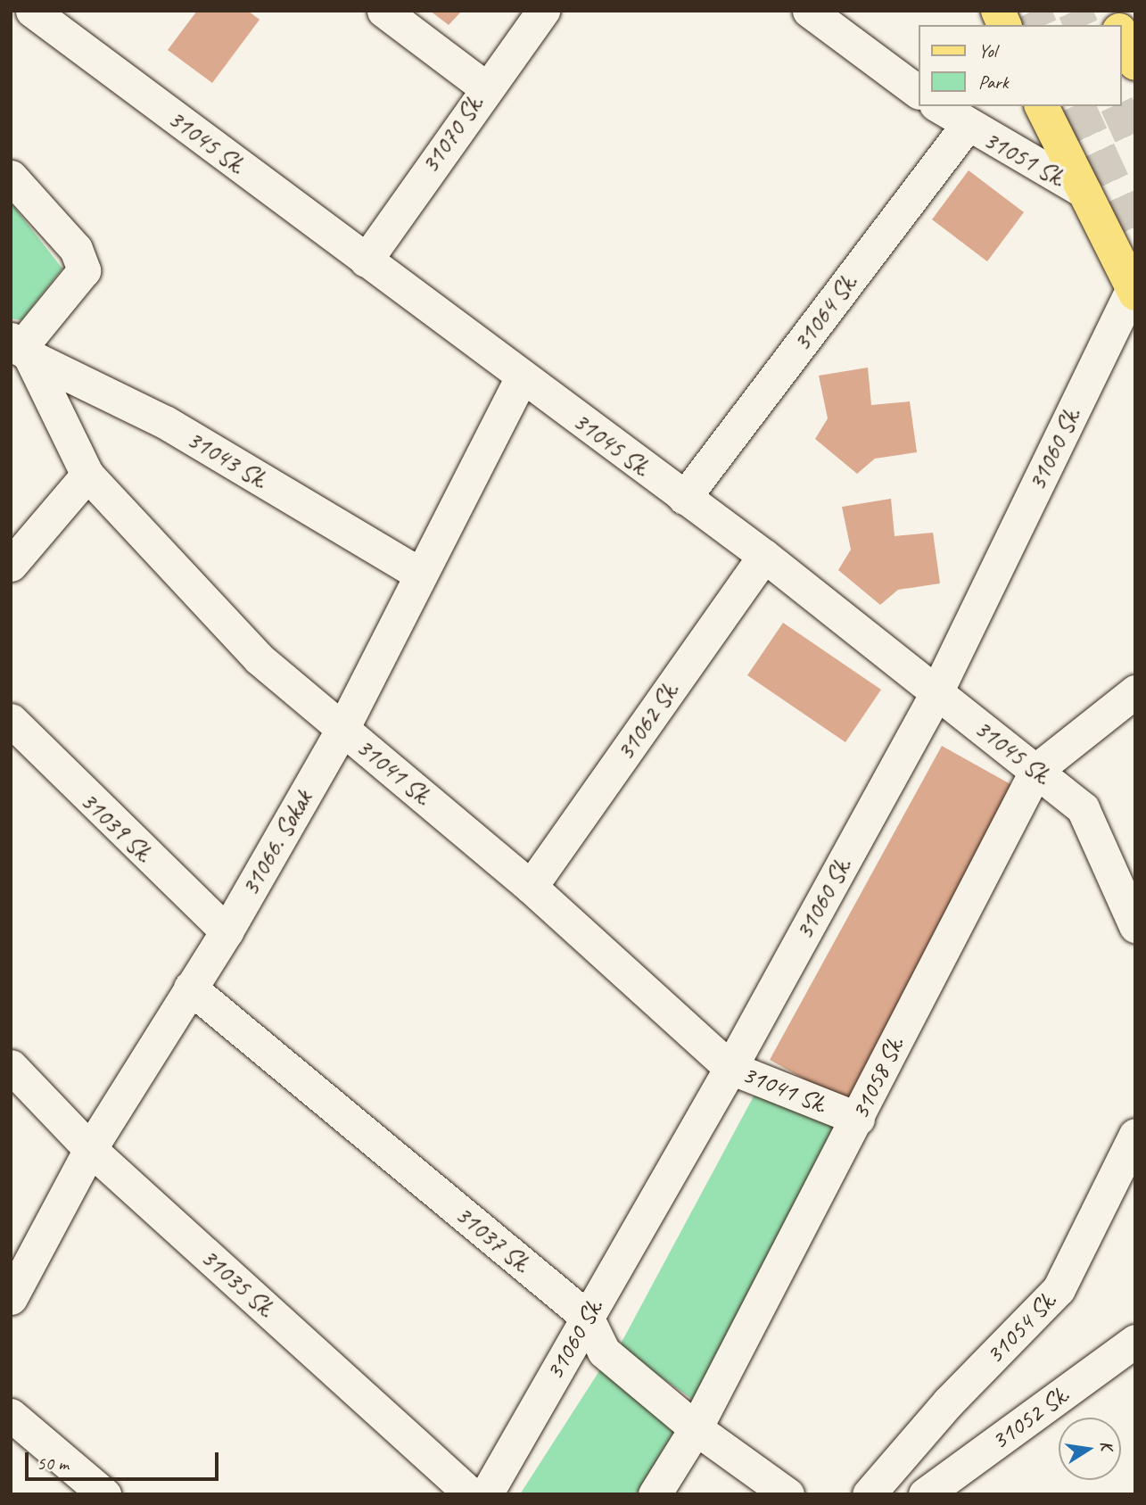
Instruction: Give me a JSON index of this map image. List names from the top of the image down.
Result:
{
  "streets": {
    "street": [
      "31070 Sk.",
      "31045 Sk.",
      "31051 Sk.",
      "31064 Sk.",
      "31060 Sk.",
      "31043 Sk.",
      "31062 Sk.",
      "31041 Sk.",
      "31039 Sk.",
      "31066. Sokak",
      "31058 Sk.",
      "31037 Sk.",
      "31035 Sk.",
      "31054 Sk.",
      "31052 Sk."
    ]
  },
  "crossings": [
    ["31070 Sk.", "31045 Sk."],
    ["31045 Sk.", "31064 Sk."],
    ["31045 Sk.", "31060 Sk."],
    ["31045 Sk.", "31062 Sk."],
    ["31045 Sk.", "31066. Sokak"],
    ["31045 Sk.", "31058 Sk."],
    ["31051 Sk.", "31064 Sk."],
    ["31060 Sk.", "31041 Sk."],
    ["31060 Sk.", "31037 Sk."],
    ["31043 Sk.", "31041 Sk."],
    ["31043 Sk.", "31066. Sokak"],
    ["31062 Sk.", "31041 Sk."],
    ["31041 Sk.", "31066. Sokak"],
    ["31041 Sk.", "31058 Sk."],
    ["31039 Sk.", "31066. Sokak"],
    ["31066. Sokak", "31037 Sk."],
    ["31066. Sokak", "31035 Sk."],
    ["31058 Sk.", "31037 Sk."]
  ],
  "legend": ["Yol", "Park"],
  "scale_bar": "50 m",
  "north": "right"
}
